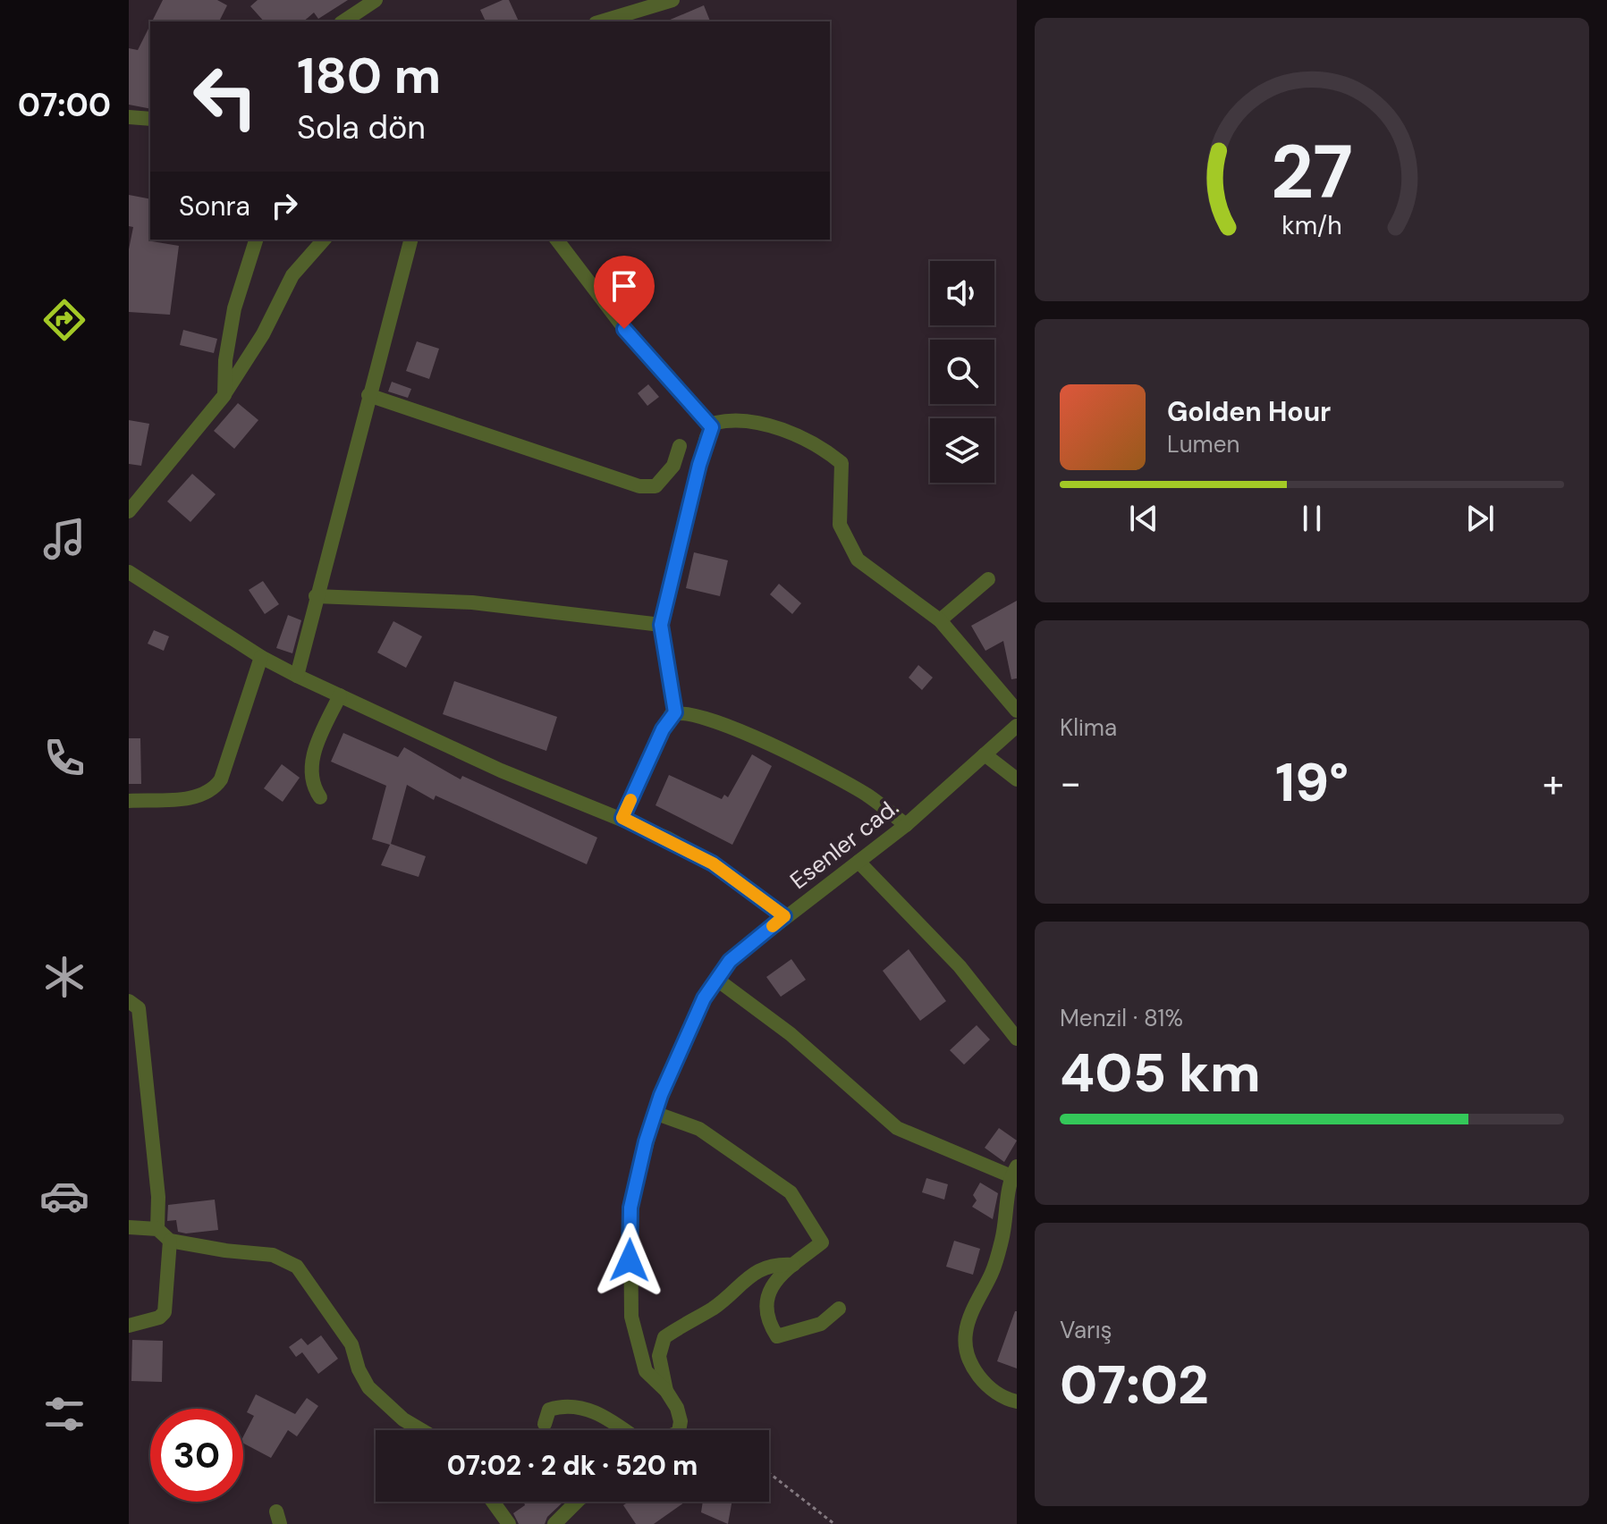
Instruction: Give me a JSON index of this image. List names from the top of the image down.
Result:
{
  "streets": {
    "street": ["Esenler cad."]
  },
  "page": {
    "tabs": "07:00",
    "turn": ["180 m", "Sola dön"],
    "then": "Sonra",
    "song": ["Golden Hour", "Lumen"],
    "tile": [
      "Klima",
      ["Menzil · 81%", "405 km"],
      ["Varış", "07:02"]
    ],
    "heat": ["−", "19°", "+"],
    "limit": "30",
    "trip": "07:02 · 2 dk · 520 m",
    "gauge": ["27", "km/h"]
  }
}
